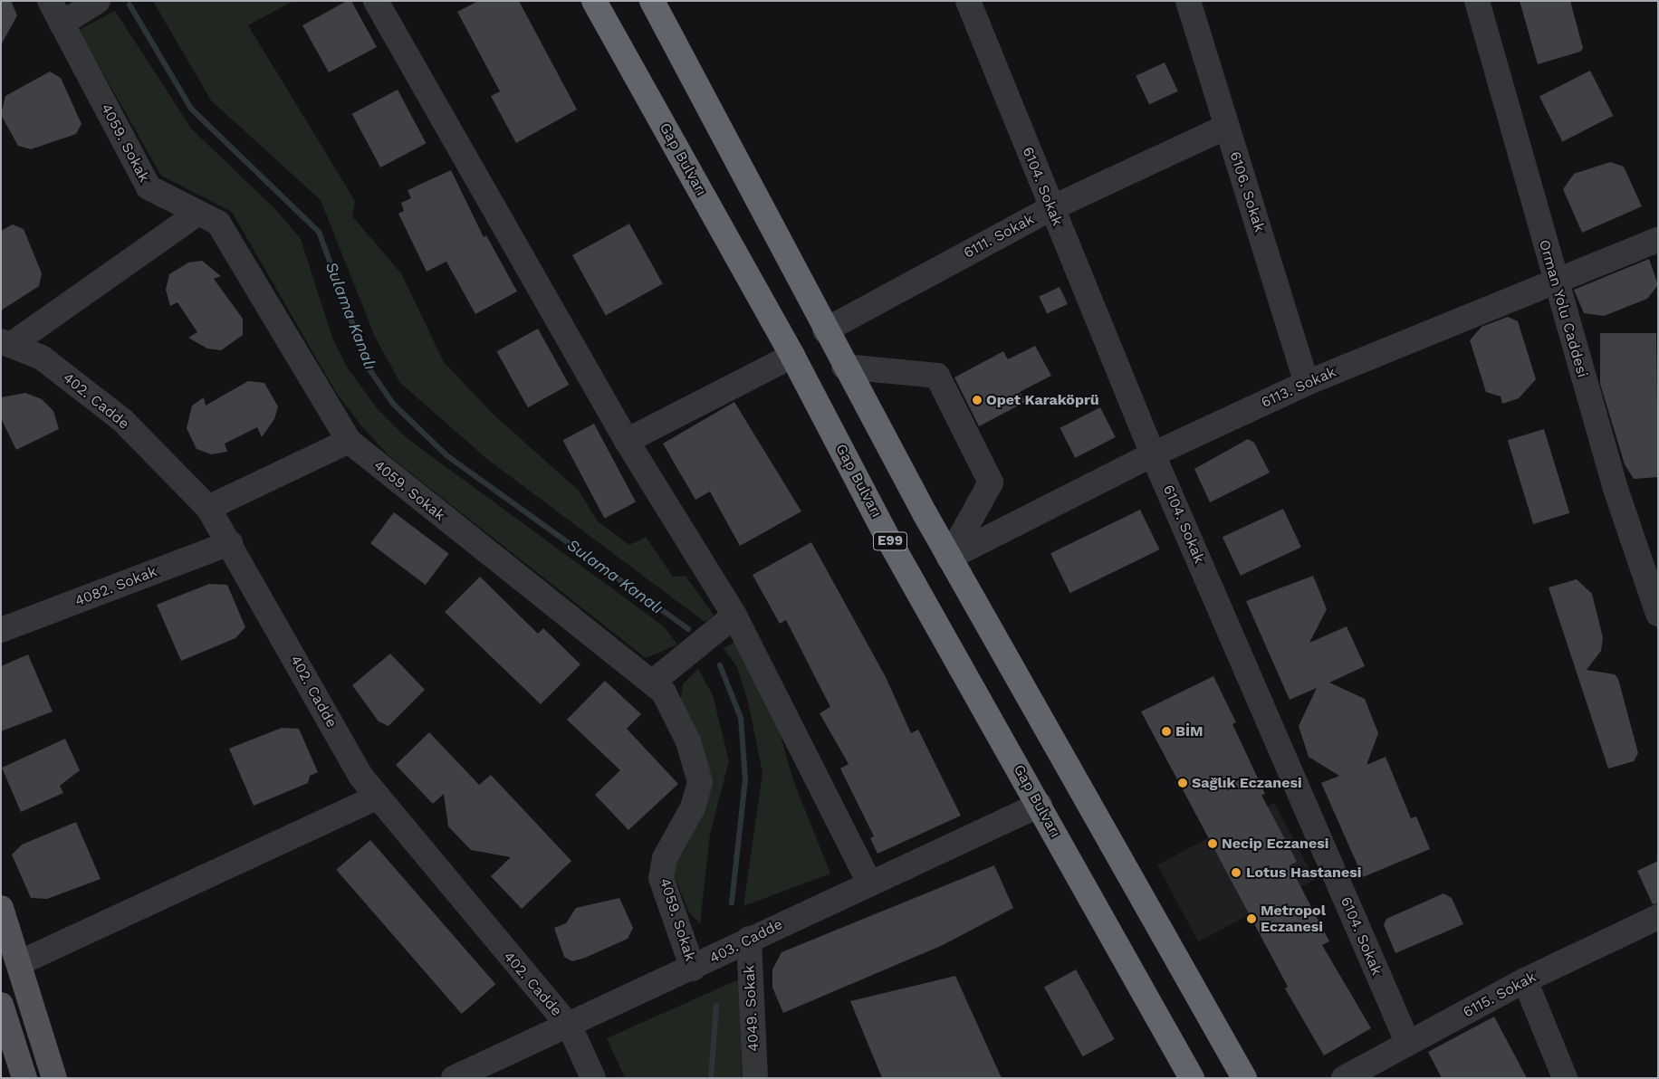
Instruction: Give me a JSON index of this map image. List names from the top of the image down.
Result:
{
  "streets": {
    "highway": ["Gap Bulvarı", "E99"],
    "street": [
      "4059. Sokak",
      "6104. Sokak",
      "6106. Sokak",
      "6111. Sokak",
      "Orman Yolu Caddesi",
      "6113. Sokak",
      "402. Cadde",
      "4082. Sokak",
      "403. Cadde",
      "6115. Sokak",
      "4049. Sokak"
    ]
  },
  "crossings": [
    ["4059. Sokak", "403. Cadde"],
    ["Gap Bulvarı", "403. Cadde"],
    ["6104. Sokak", "6111. Sokak"],
    ["6104. Sokak", "6113. Sokak"],
    ["6104. Sokak", "6115. Sokak"],
    ["6106. Sokak", "6111. Sokak"],
    ["6106. Sokak", "6113. Sokak"],
    ["6111. Sokak", "E99"],
    ["Orman Yolu Caddesi", "6113. Sokak"],
    ["6113. Sokak", "E99"],
    ["402. Cadde", "4082. Sokak"],
    ["402. Cadde", "403. Cadde"],
    ["403. Cadde", "4049. Sokak"]
  ],
  "water": ["Sulama Kanalı"],
  "places": [
    "Opet Karaköprü",
    "BİM",
    "Sağlık Eczanesi",
    "Necip Eczanesi",
    "Lotus Hastanesi",
    "Metropol Eczanesi"
  ]
}
